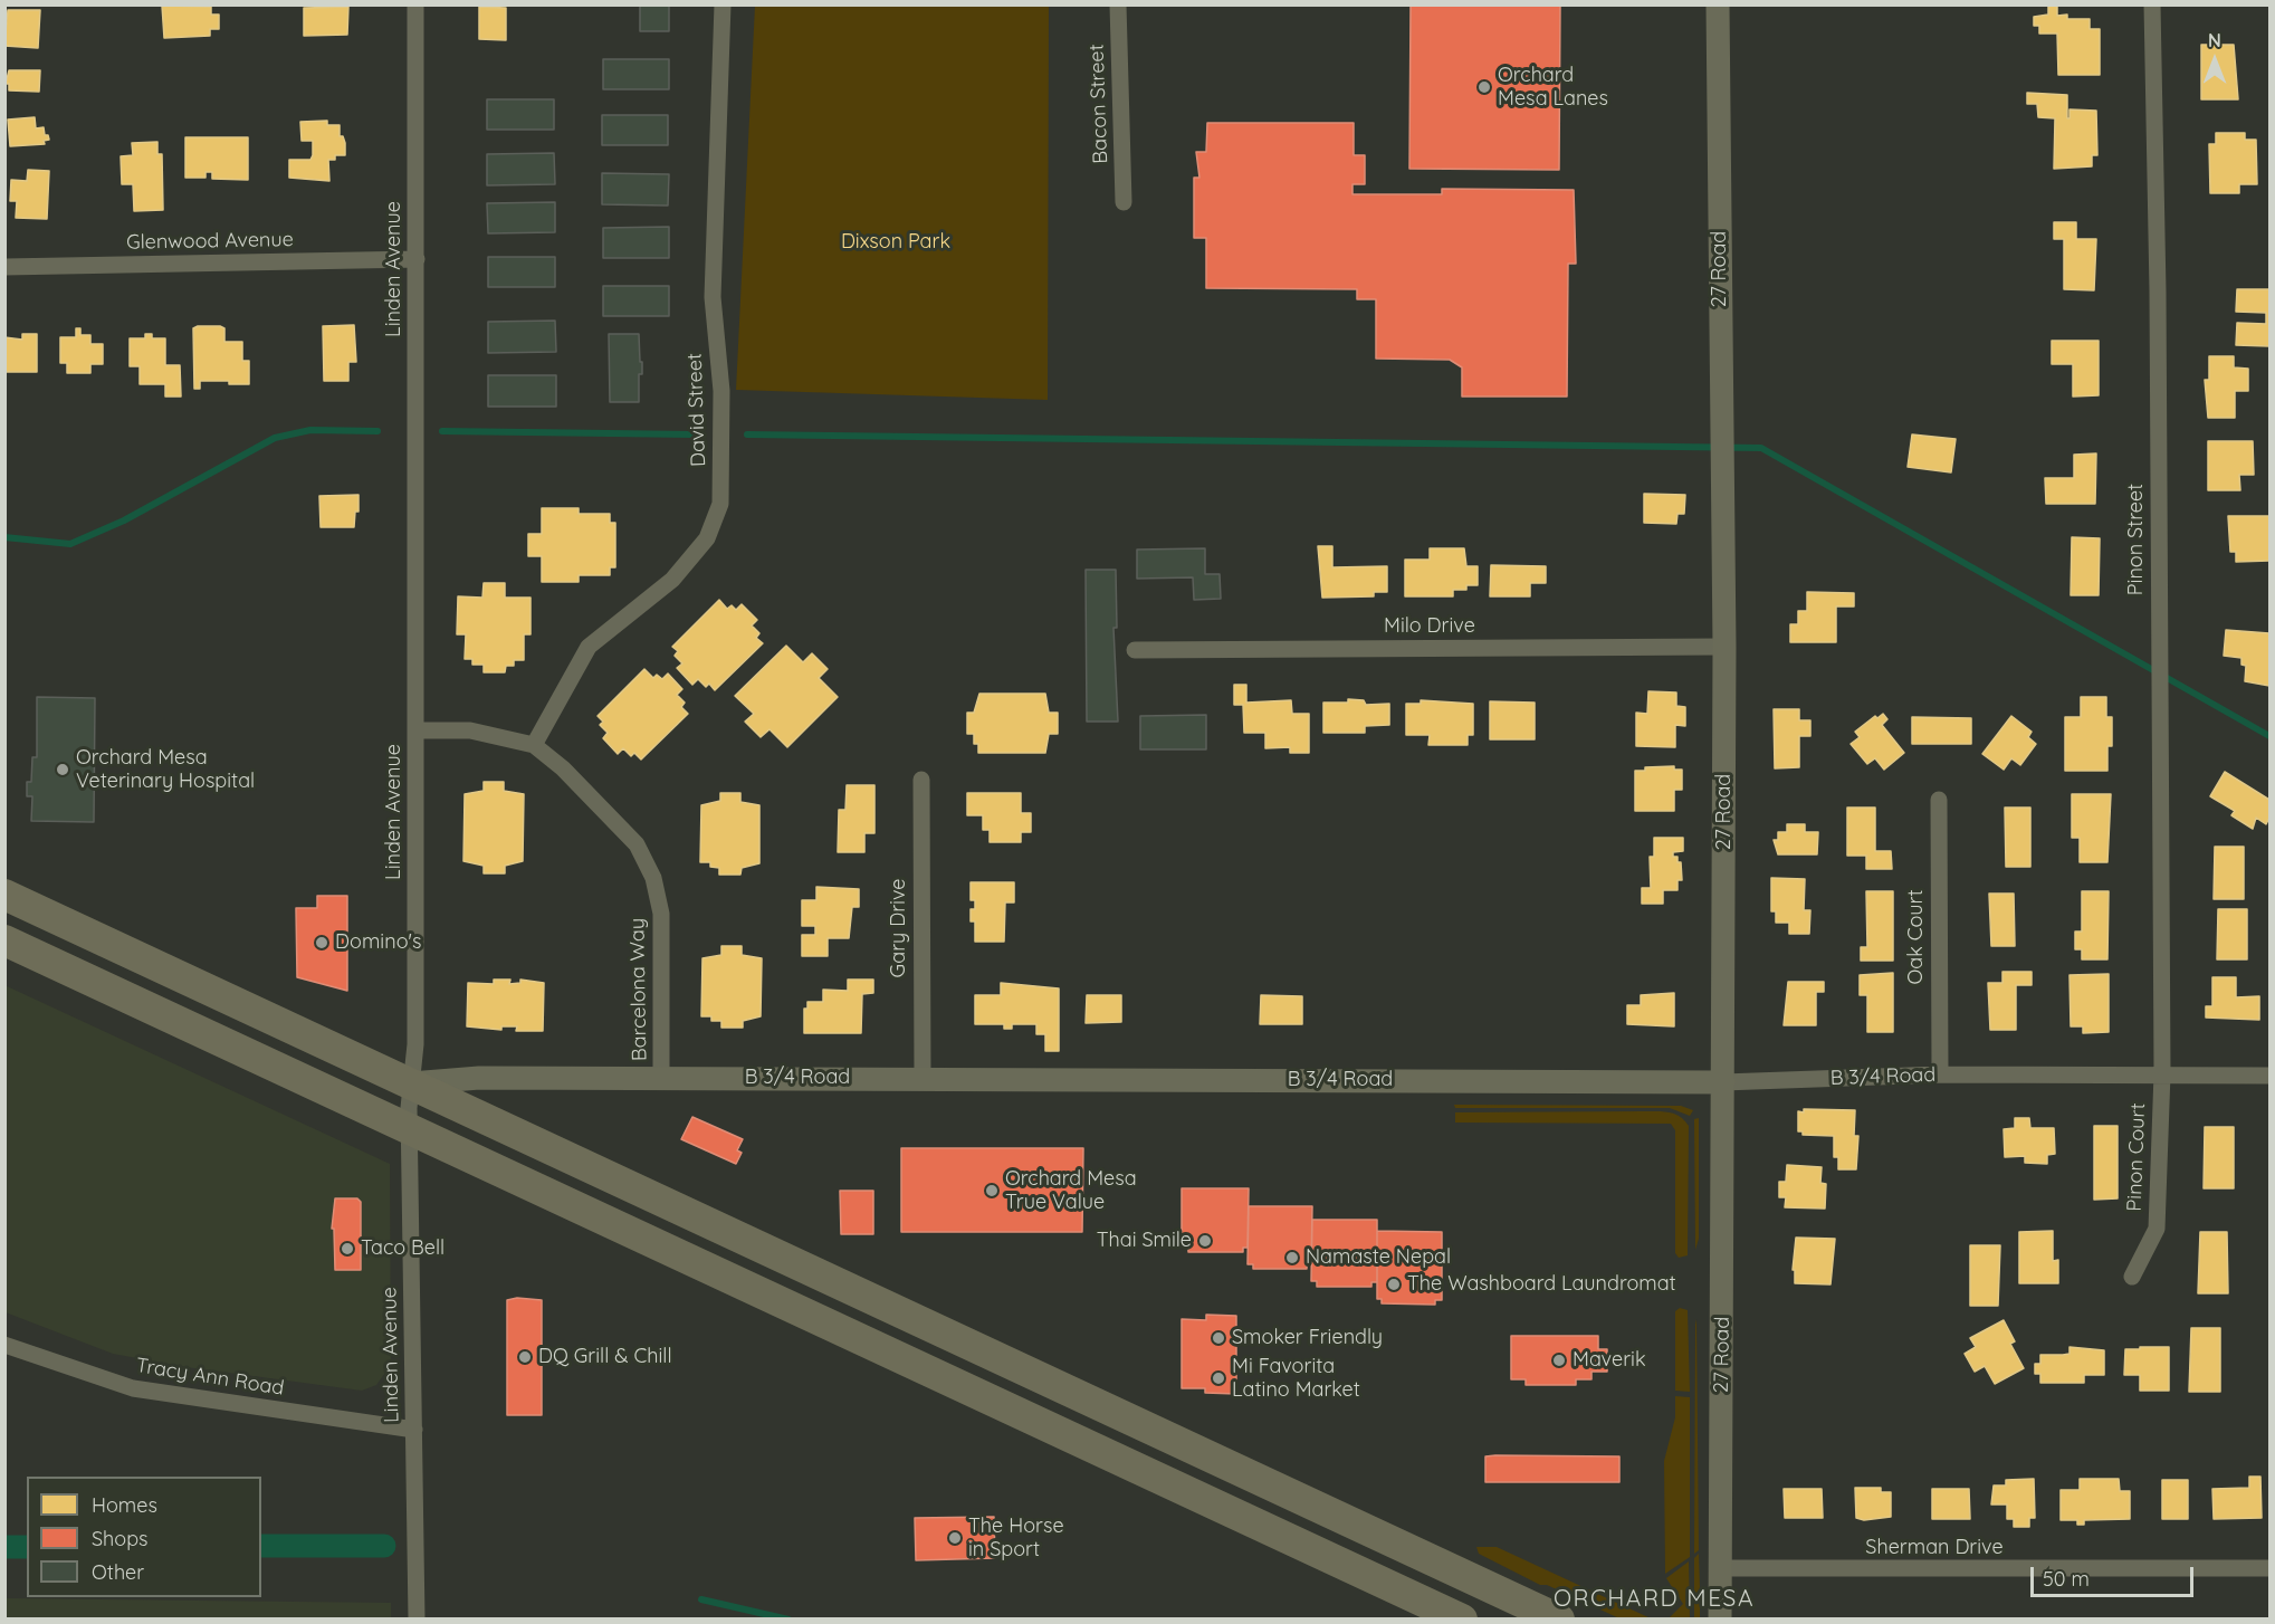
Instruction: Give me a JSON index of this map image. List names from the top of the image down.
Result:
{
  "streets": {
    "street": [
      "Bacon Street",
      "Glenwood Avenue",
      "Linden Avenue",
      "27 Road",
      "David Street",
      "Pinon Street",
      "Milo Drive",
      "Gary Drive",
      "Oak Court",
      "Barcelona Way",
      "B 3/4 Road",
      "Pinon Court",
      "Tracy Ann Road",
      "Sherman Drive"
    ]
  },
  "crossings": [
    ["Glenwood Avenue", "Linden Avenue"],
    ["Linden Avenue", "Barcelona Way"],
    ["Linden Avenue", "B 3/4 Road"],
    ["Linden Avenue", "Tracy Ann Road"],
    ["27 Road", "Milo Drive"],
    ["27 Road", "B 3/4 Road"],
    ["27 Road", "Sherman Drive"],
    ["David Street", "Barcelona Way"],
    ["Pinon Street", "B 3/4 Road"],
    ["Pinon Street", "Pinon Court"],
    ["Gary Drive", "B 3/4 Road"],
    ["Oak Court", "B 3/4 Road"],
    ["Barcelona Way", "B 3/4 Road"],
    ["B 3/4 Road", "Pinon Court"]
  ],
  "districts": ["ORCHARD MESA"],
  "parks": ["Dixson Park"],
  "places": [
    "Orchard Mesa Lanes",
    "Orchard Mesa Veterinary Hospital",
    "Domino's",
    "Orchard Mesa True Value",
    "Thai Smile",
    "Taco Bell",
    "Namaste Nepal",
    "The Washboard Laundromat",
    "Smoker Friendly",
    "DQ Grill & Chill",
    "Maverik",
    "Mi Favorita Latino Market",
    "The Horse in Sport"
  ],
  "legend": ["Homes", "Shops", "Other"],
  "scale_bar": "50 m",
  "north": "top"
}
